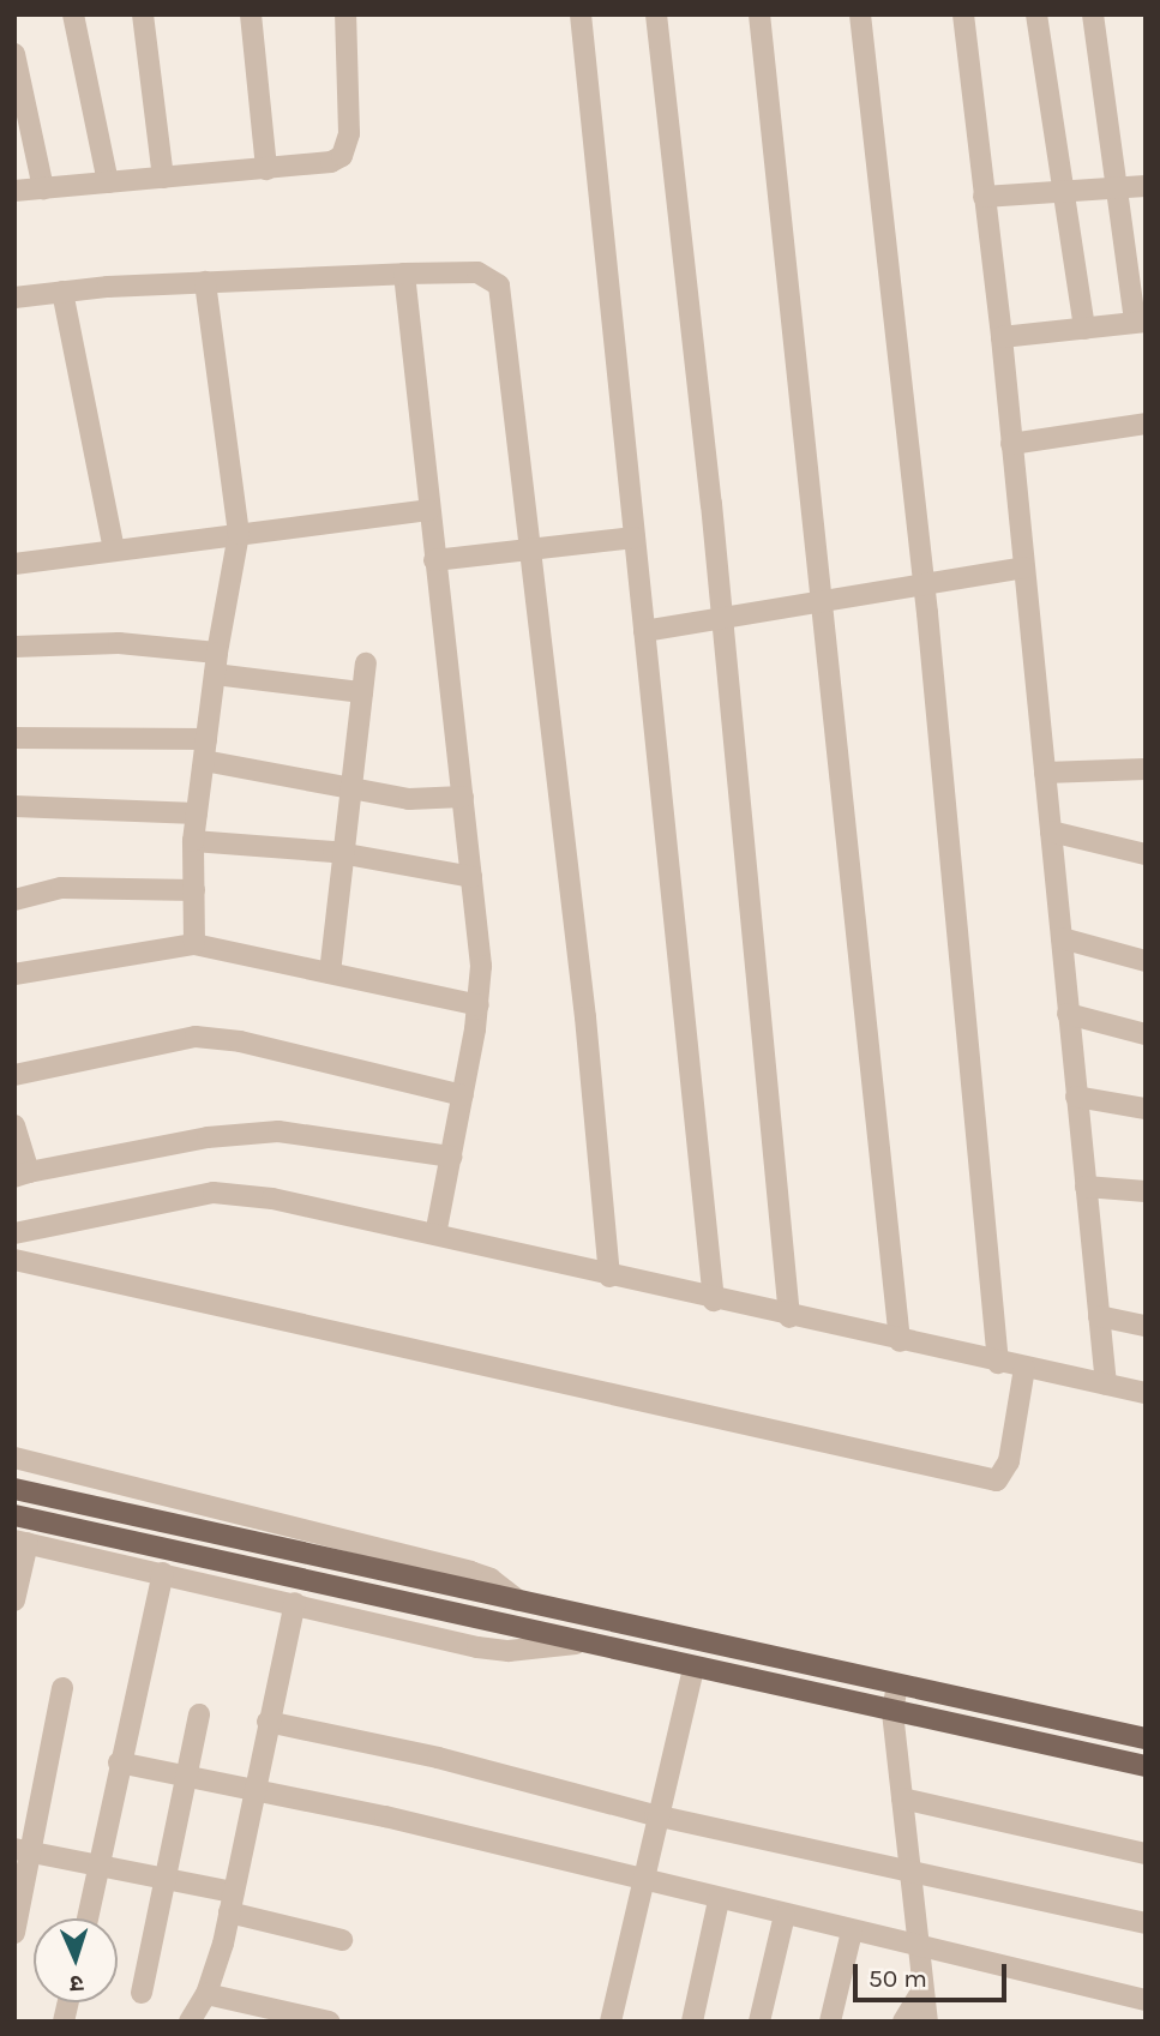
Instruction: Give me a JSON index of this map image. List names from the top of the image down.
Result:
{
  "scale_bar": "50 m",
  "north": "bottom"
}
